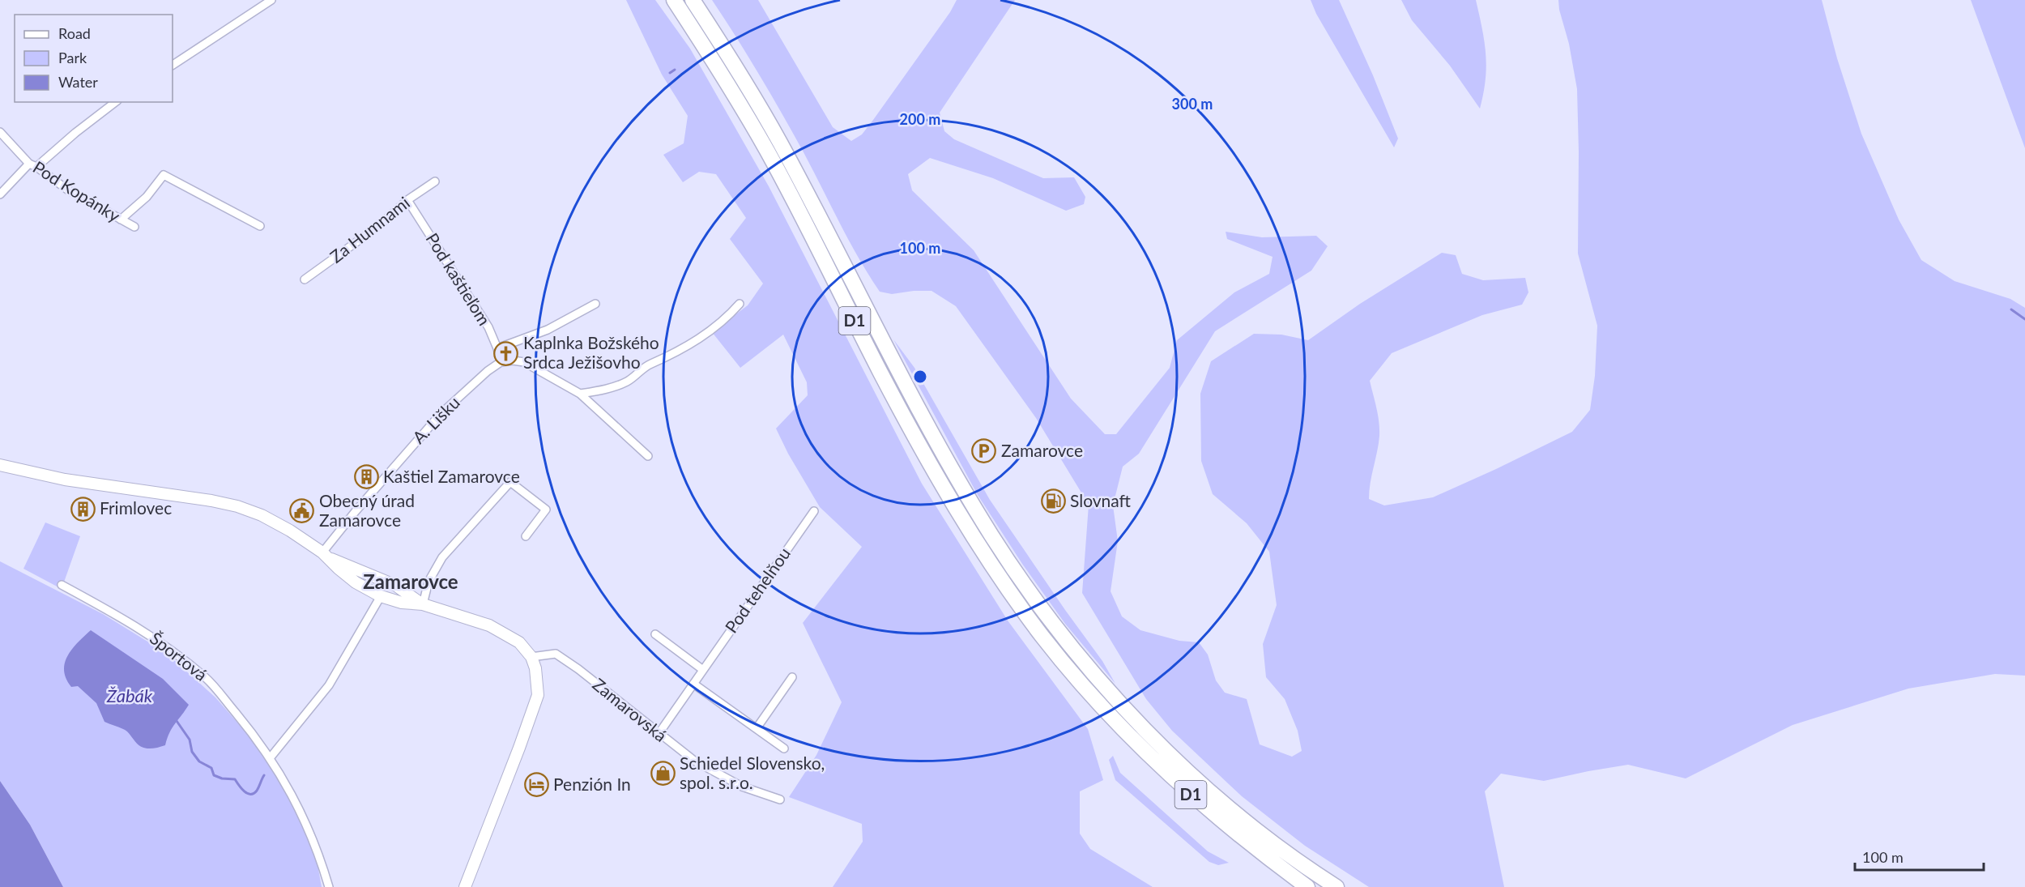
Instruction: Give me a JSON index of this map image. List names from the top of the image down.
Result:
{
  "streets": {
    "highway": ["D1"],
    "street": [
      "Pod Kopánky",
      "Za Humnami",
      "Pod kaštieľom",
      "A. Lišku",
      "Pod tehelňou",
      "Športová",
      "Zamarovská"
    ]
  },
  "crossings": [
    ["Za Humnami", "Pod kaštieľom"],
    ["Pod kaštieľom", "A. Lišku"],
    ["Pod tehelňou", "Zamarovská"]
  ],
  "districts": ["Zamarovce"],
  "water": ["Žabák"],
  "places": {
    "church": ["Kaplnka Božského Srdca Ježišovho"],
    "parking": ["Zamarovce"],
    "building": ["Kaštiel Zamarovce", "Frimlovec"],
    "fuel station": ["Slovnaft"],
    "public building": ["Obecný úrad Zamarovce"],
    "shop": ["Schiedel Slovensko, spol. s.r.o."],
    "hotel": ["Penzión In"]
  },
  "legend": ["Road", "Park", "Water"],
  "scale_bar": "100 m",
  "rings": ["300 m", "200 m", "100 m"]
}
